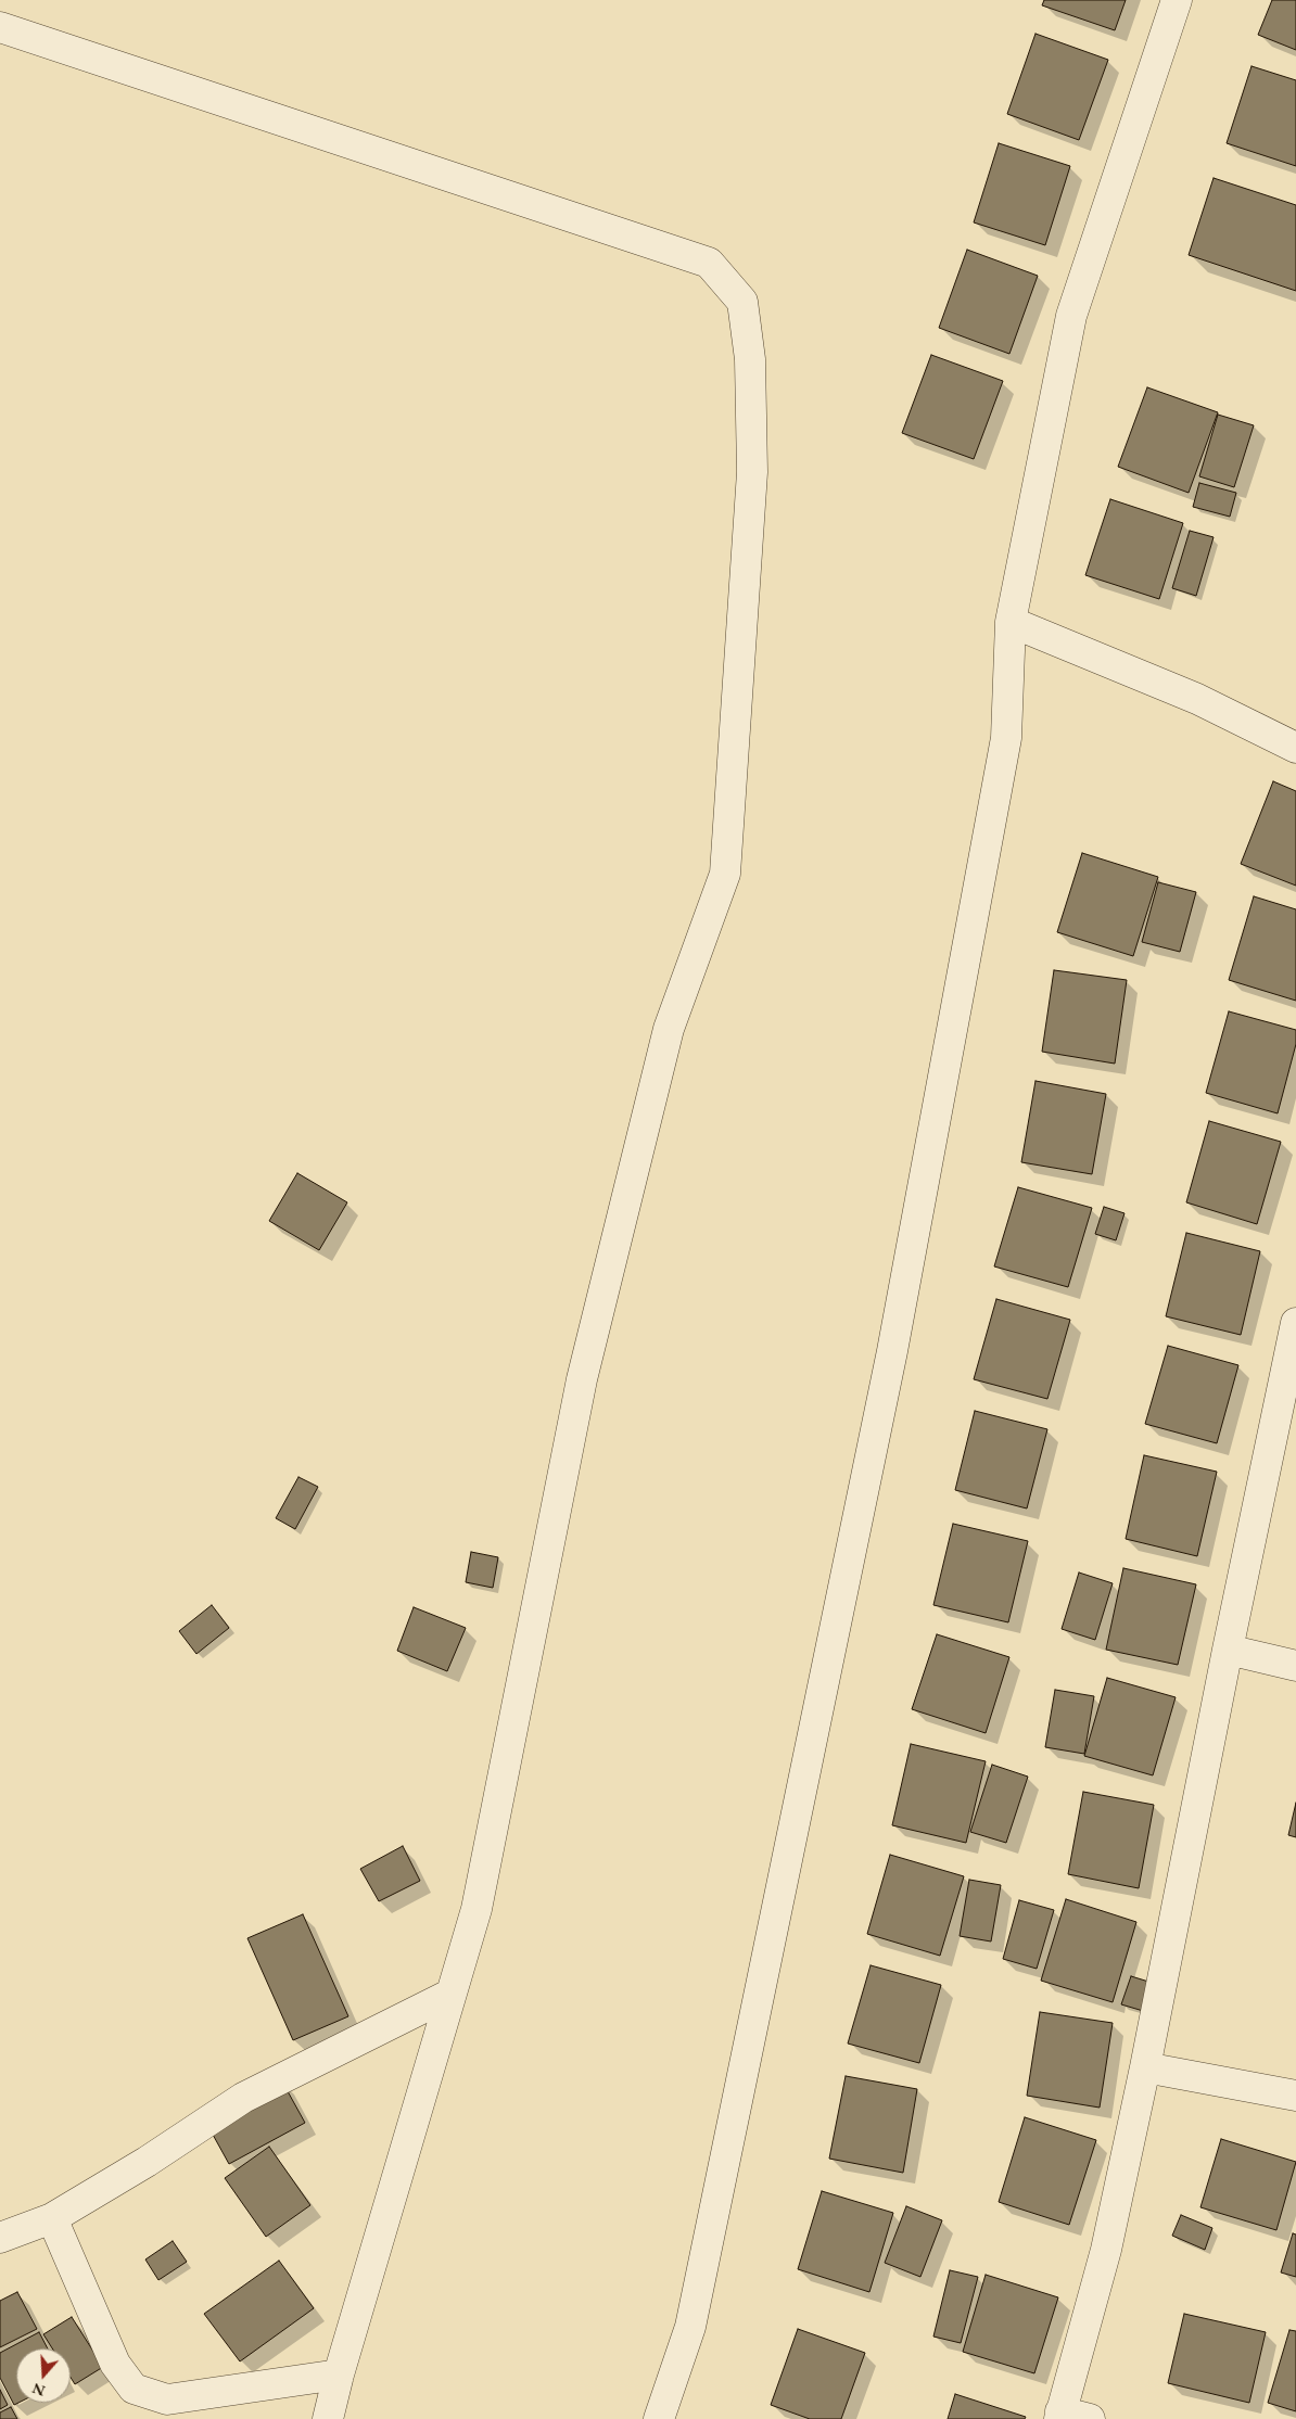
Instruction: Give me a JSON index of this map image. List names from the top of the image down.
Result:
{
  "north": "bottom"
}
